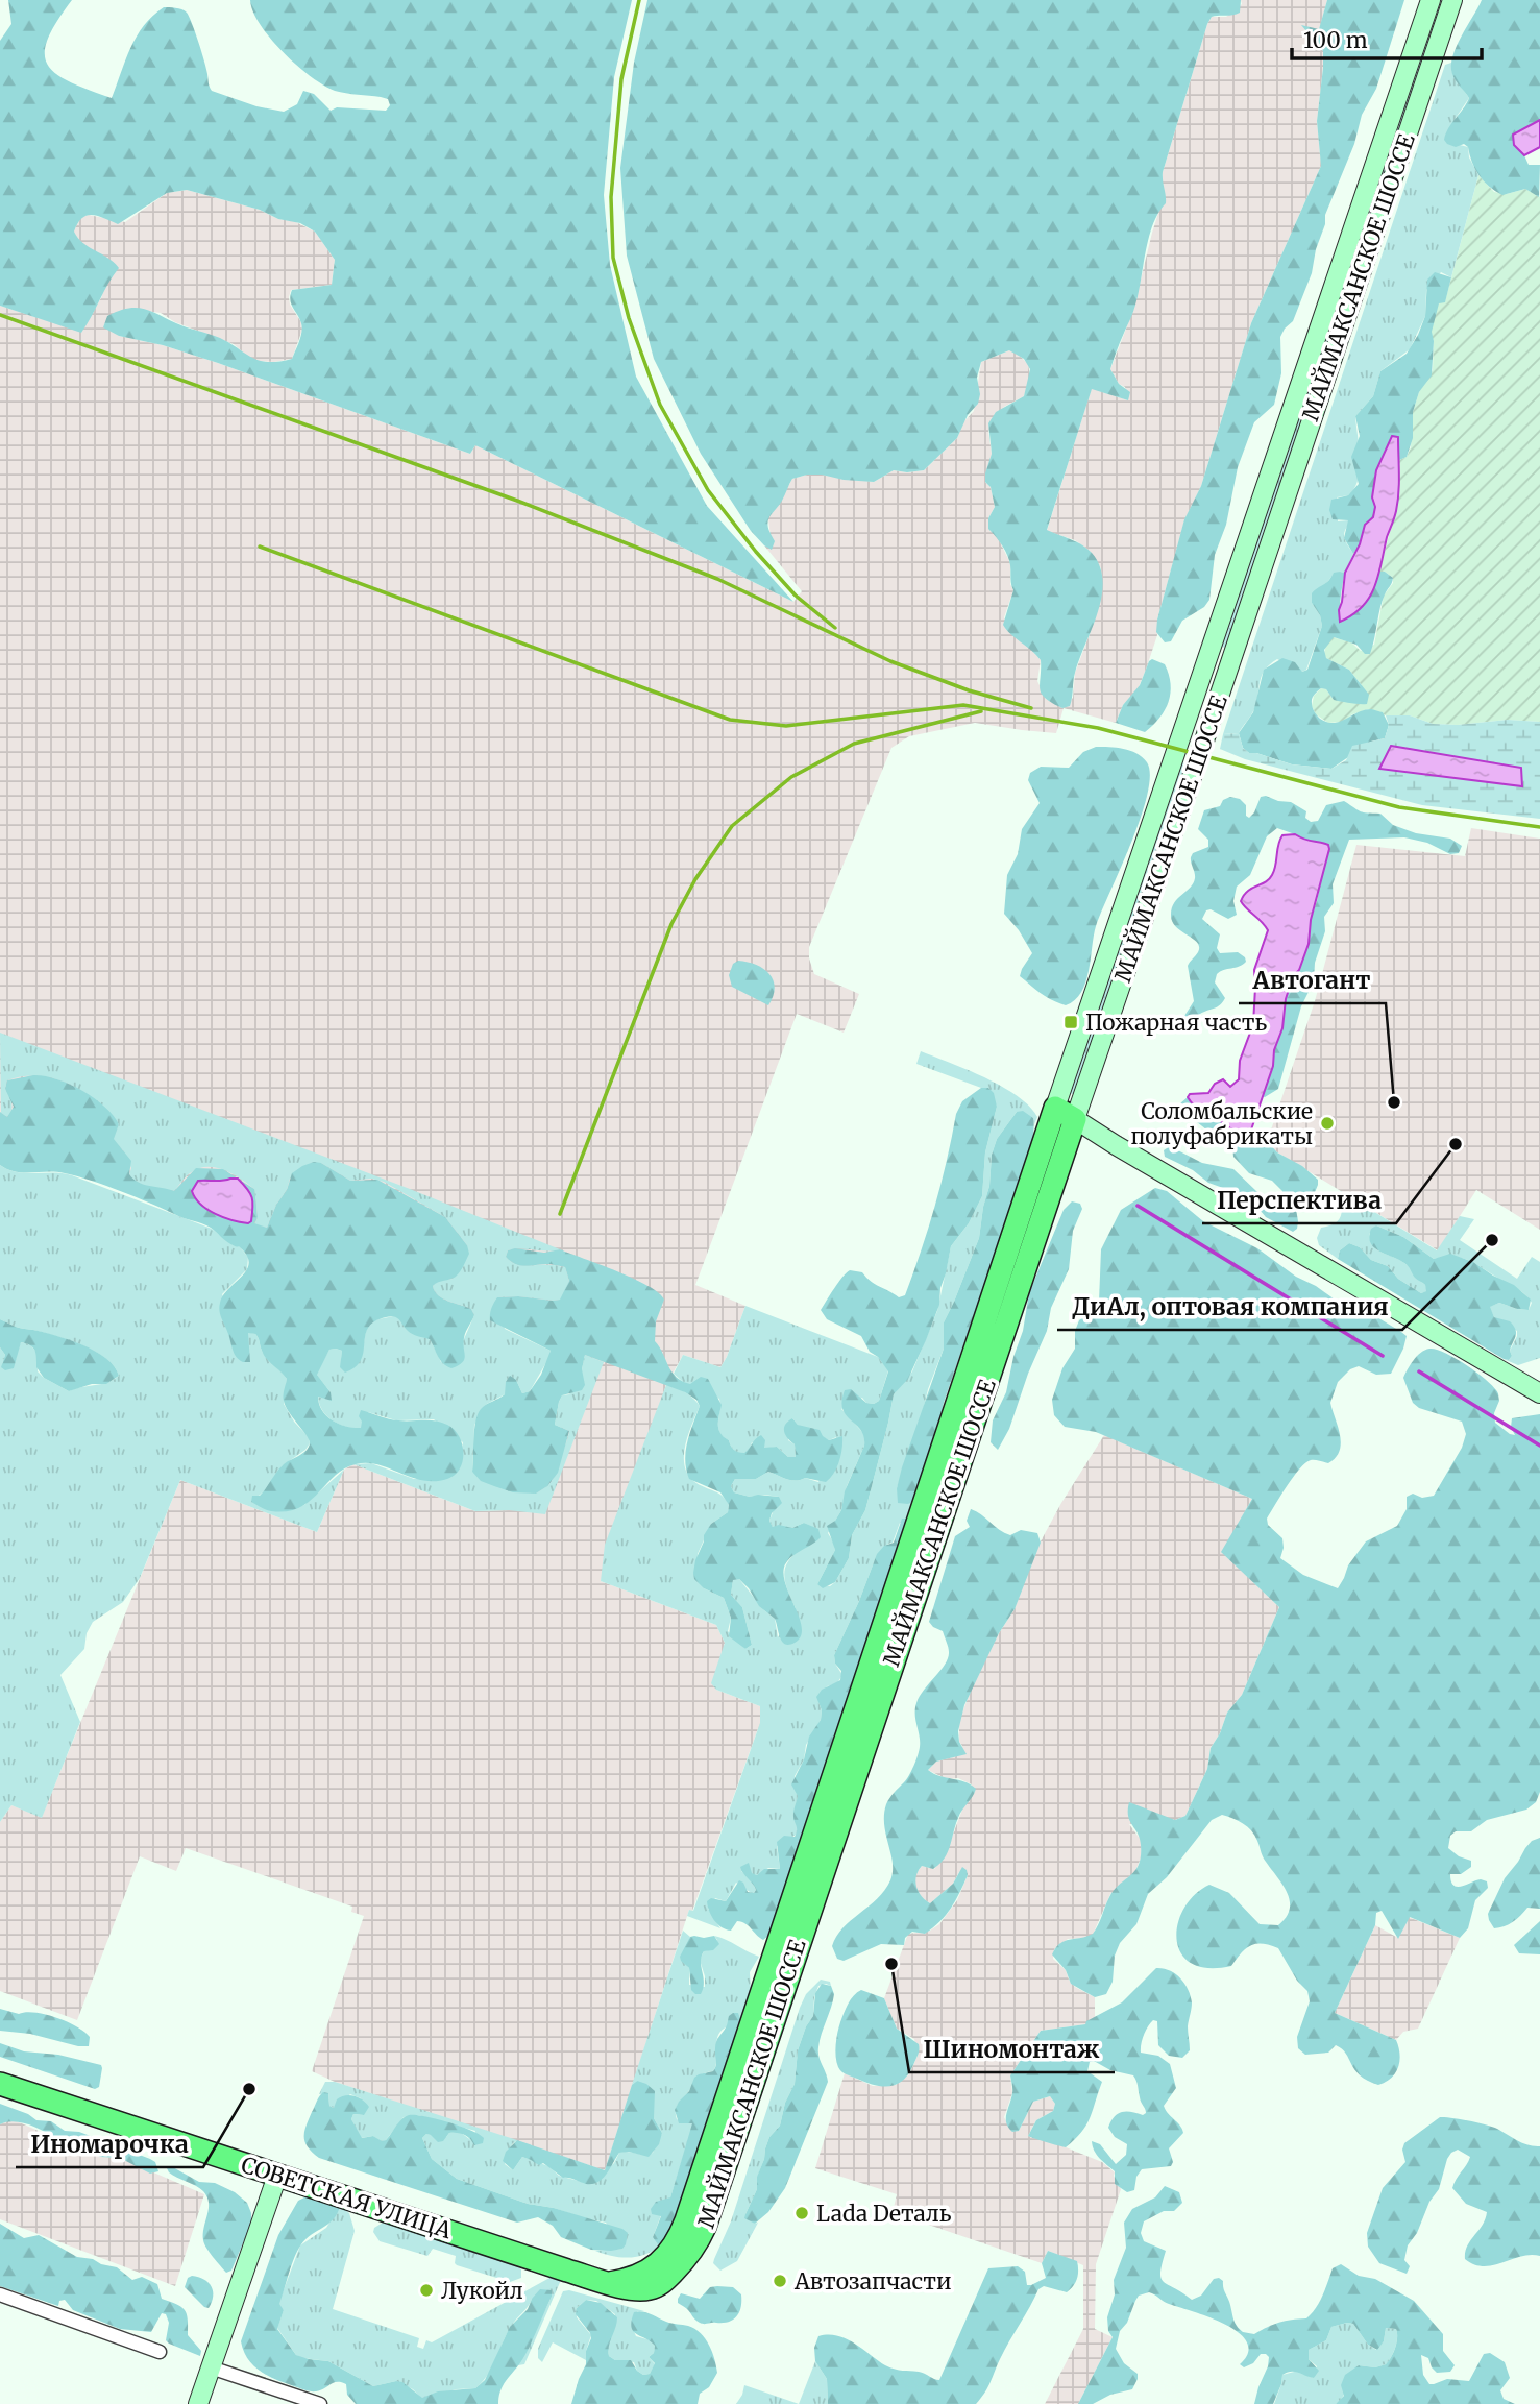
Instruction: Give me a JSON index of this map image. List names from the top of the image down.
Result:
{
  "streets": {
    "main road": ["МАЙМАКСАНСКОЕ ШОССЕ", "СОВЕТСКАЯ УЛИЦА"]
  },
  "crossings": [
    ["МАЙМАКСАНСКОЕ ШОССЕ", "СОВЕТСКАЯ УЛИЦА"]
  ],
  "places": {
    "transit": ["Пожарная часть"],
    "other": [
      "Автогант",
      "Соломбальские полуфабрикаты",
      "Перспектива",
      "ДиАл, оптовая компания",
      "Шиномонтаж",
      "Иномарочка",
      "Lada Dеталь",
      "Автозапчасти",
      "Лукойл"
    ]
  },
  "scale_bar": "100 m"
}
